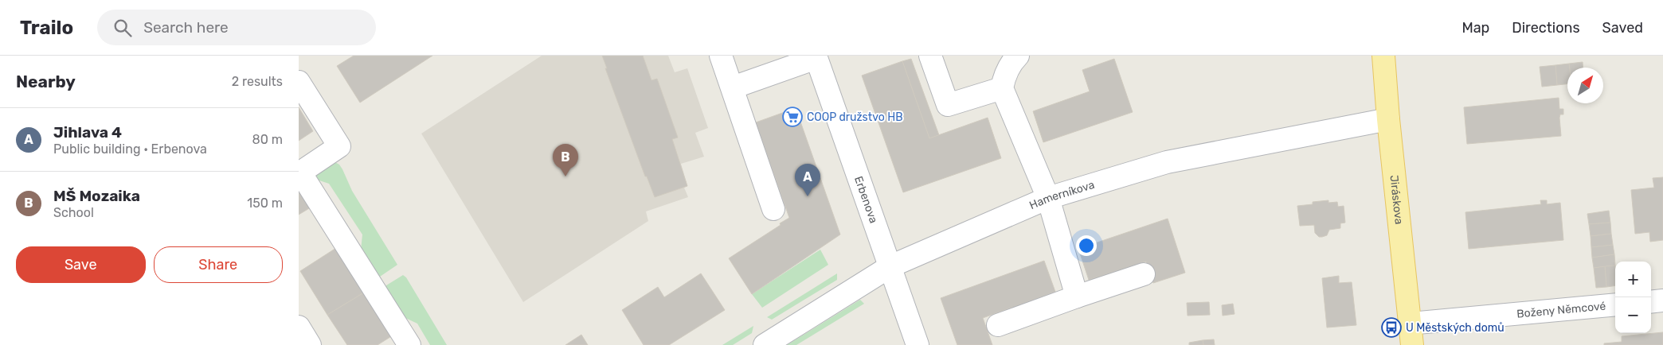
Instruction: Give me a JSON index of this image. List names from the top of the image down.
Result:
{
  "streets": {
    "main road": ["Jiráskova"],
    "street": ["Hamerníkova", "Erbenova", "Boženy Němcové"]
  },
  "crossings": [
    ["Hamerníkova", "Erbenova"],
    ["Hamerníkova", "Jiráskova"],
    ["Jiráskova", "Boženy Němcové"]
  ],
  "places": {
    "supermarket": ["COOP družstvo HB"],
    "bus stop": ["U Městských domů"]
  },
  "north": "top right",
  "page": {
    "header": "Trailo",
    "search": "Search here",
    "nav": ["Map", "Directions", "Saved"],
    "heading": ["Nearby", "2 results"],
    "list": [
      {
        "mark": "A",
        "name": "Jihlava 4",
        "note": "Public building · Erbenova",
        "value": "80 m"
      },
      {
        "mark": "B",
        "name": "MŠ Mozaika",
        "note": "School",
        "value": "150 m"
      }
    ],
    "pins": ["B", "A"],
    "buttons": ["Save", "Share"],
    "map_buttons": ["+", "−"]
  }
}
